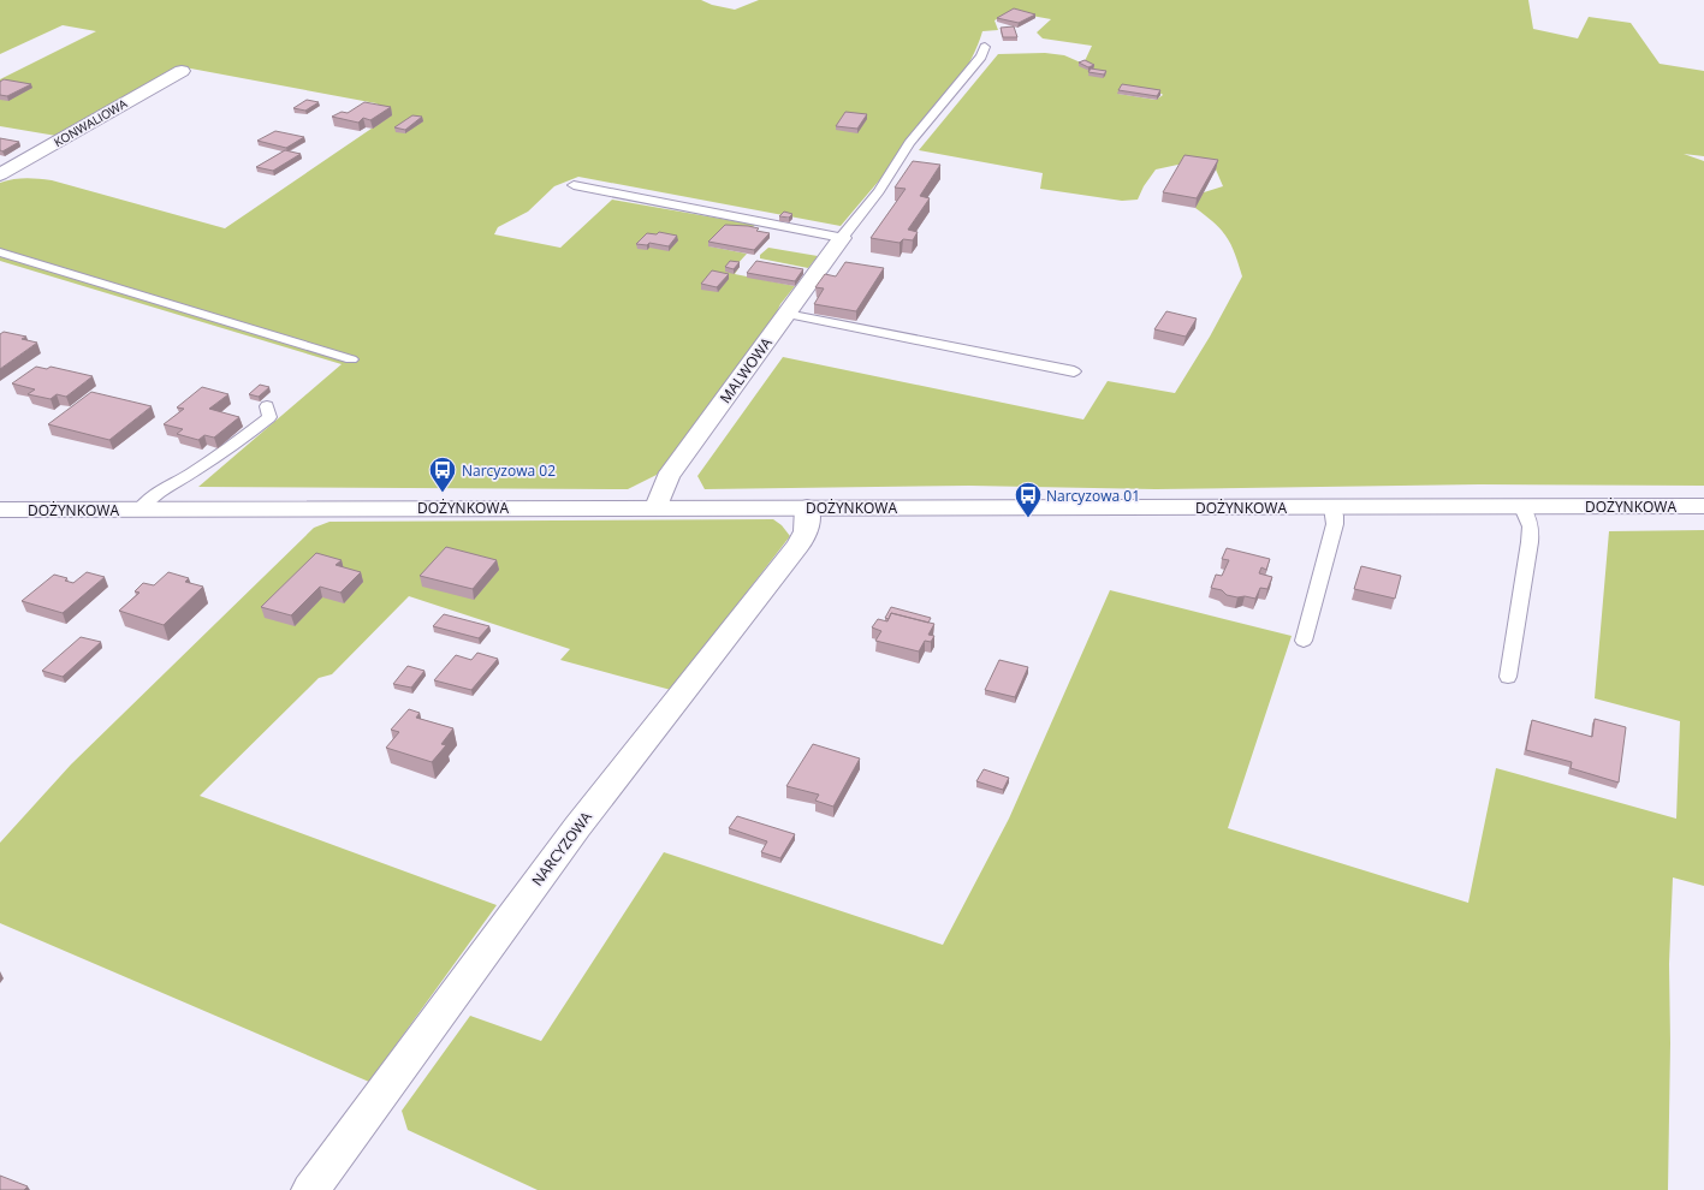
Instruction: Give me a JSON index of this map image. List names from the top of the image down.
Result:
{
  "streets": {
    "street": [
      "KONWALIOWA",
      "MALWOWA",
      "DOŻYNKOWA",
      "NARCYZOWA"
    ]
  },
  "crossings": [
    ["MALWOWA", "DOŻYNKOWA"],
    ["DOŻYNKOWA", "NARCYZOWA"]
  ],
  "places": {
    "bus stop": ["Narcyzowa 02", "Narcyzowa 01"]
  }
}
